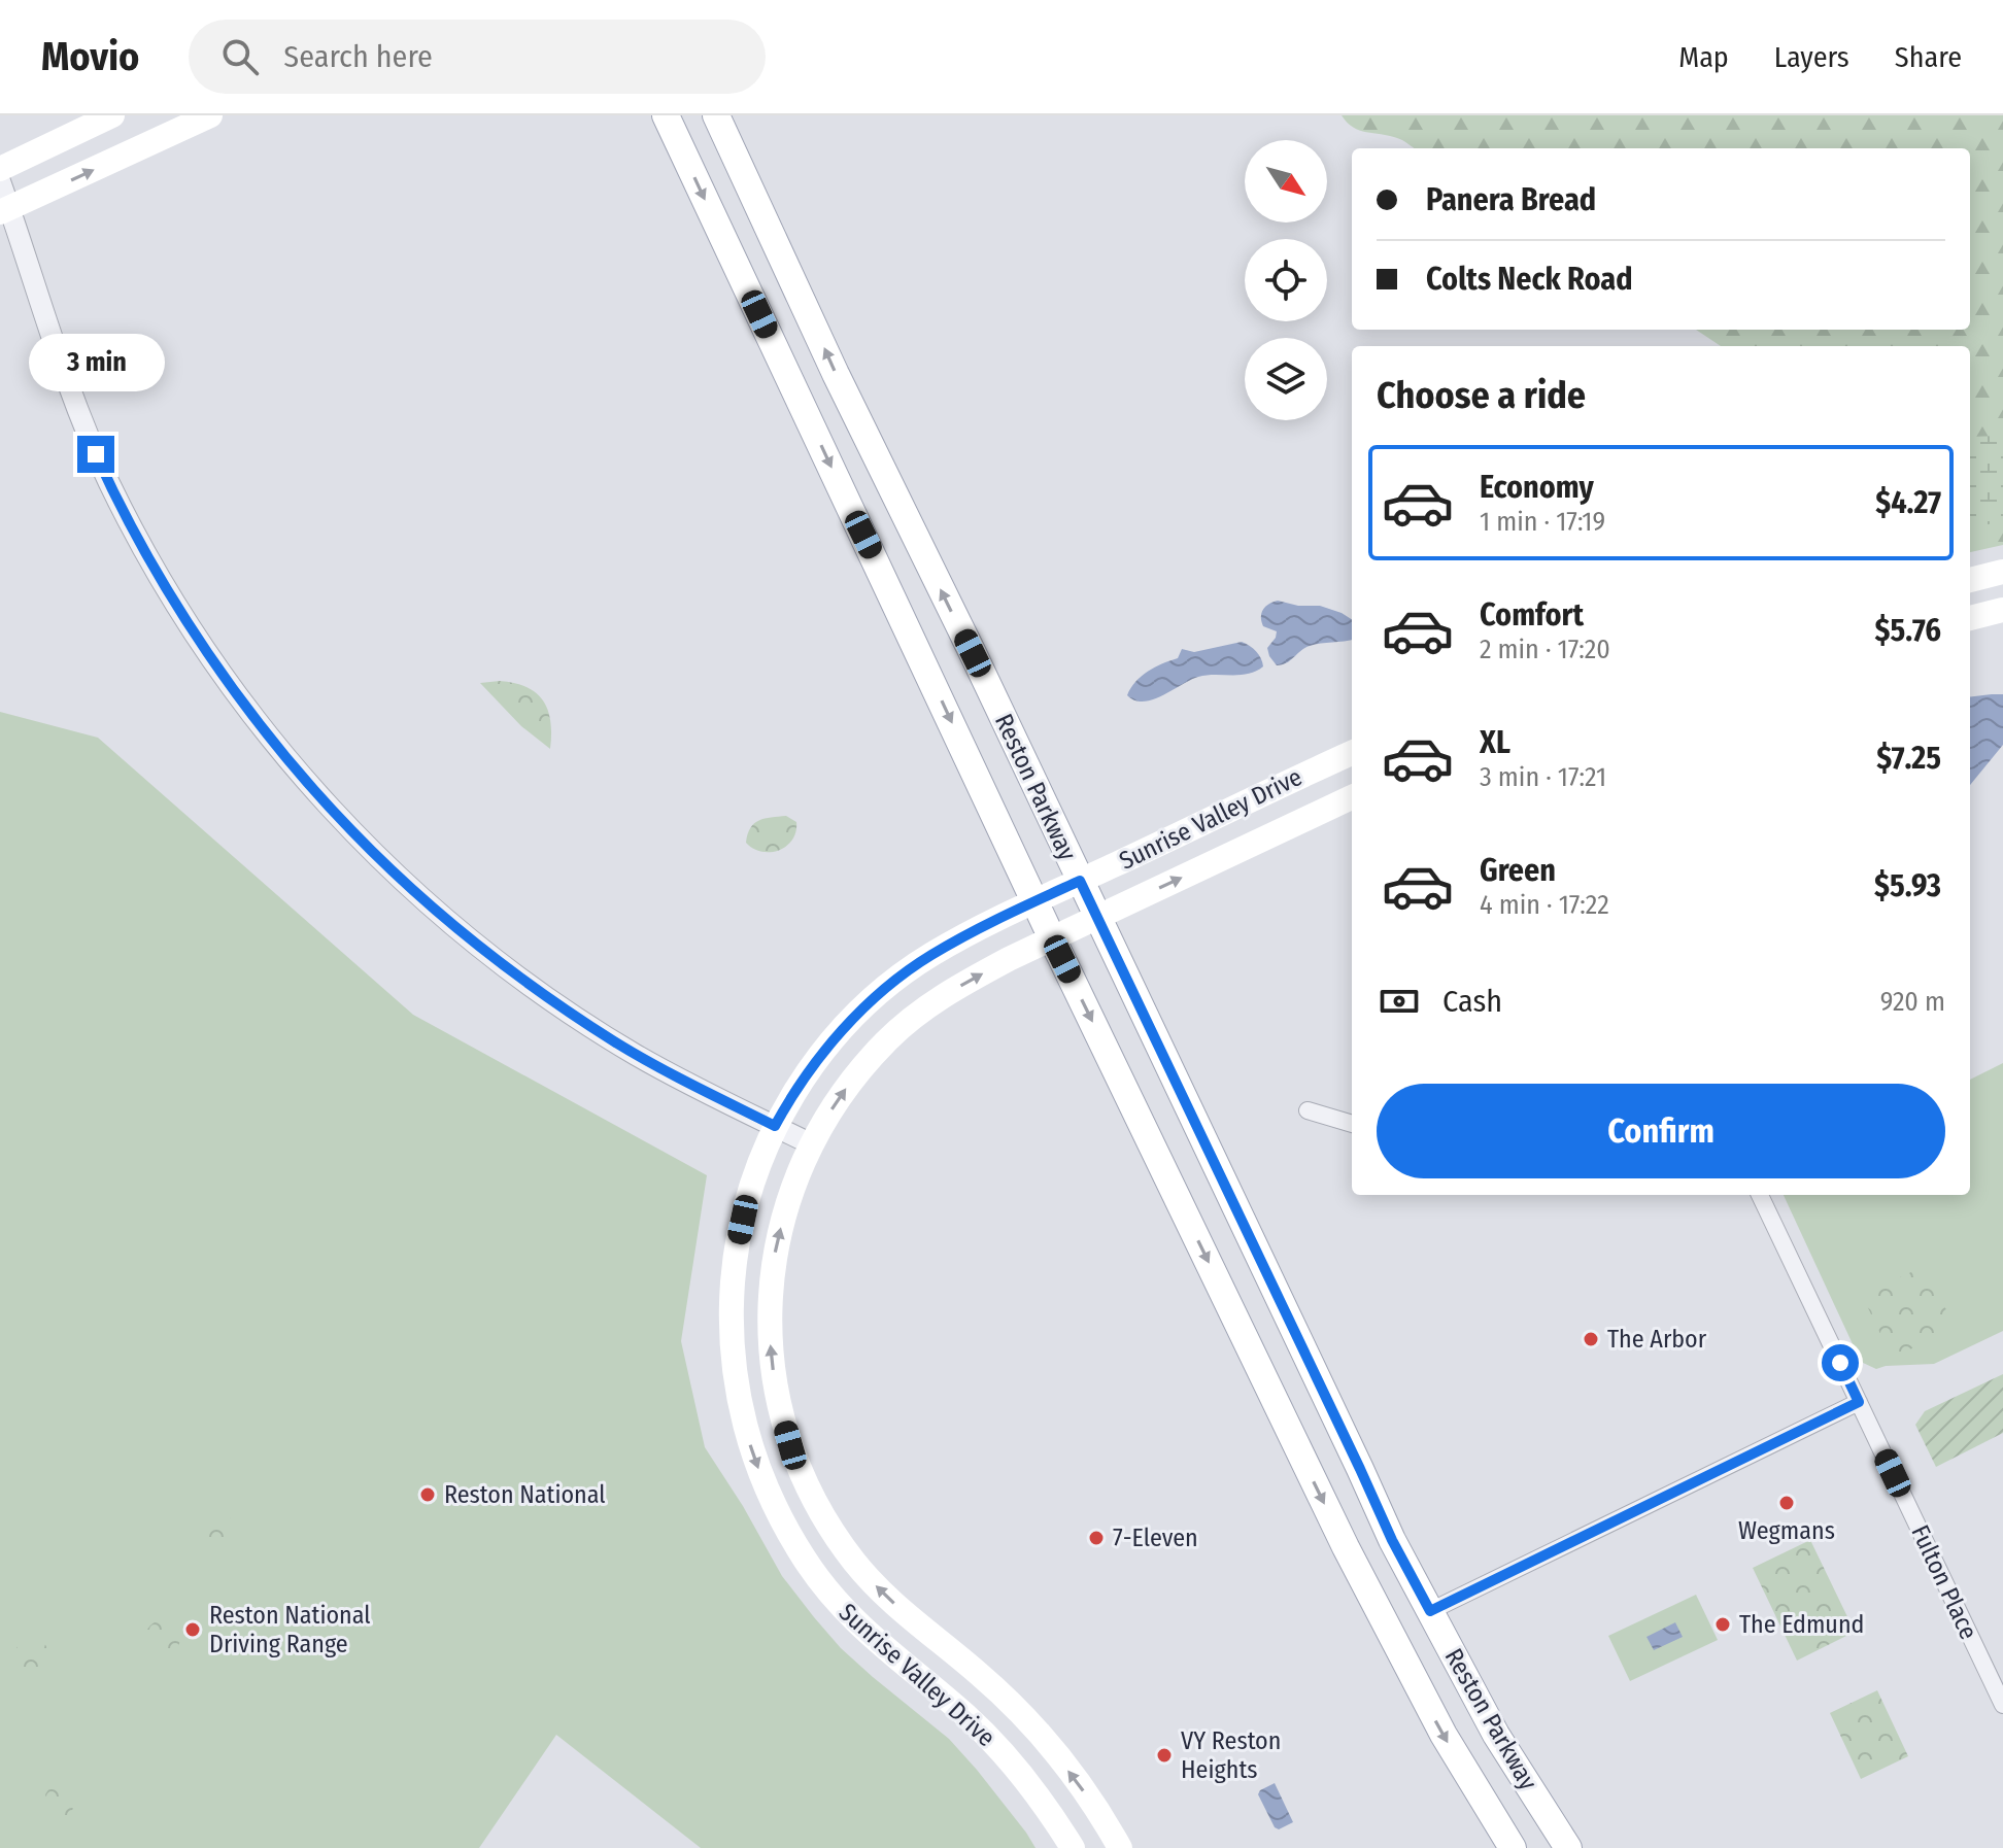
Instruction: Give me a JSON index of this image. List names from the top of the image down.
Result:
{
  "streets": {
    "main road": ["Reston Parkway", "Sunrise Valley Drive"],
    "street": ["Fulton Place"]
  },
  "crossings": [
    ["Reston Parkway", "Sunrise Valley Drive"]
  ],
  "places": [
    "The Arbor",
    "Reston National",
    "Wegmans",
    "7-Eleven",
    "The Edmund",
    "Reston National Driving Range",
    "VY Reston Heights"
  ],
  "north": "bottom right",
  "page": {
    "header": "Movio",
    "search": "Search here",
    "nav": ["Map", "Layers", "Share"],
    "banner": ["Panera Bread", "Colts Neck Road"],
    "bubble": "3 min",
    "heading": "Choose a ride",
    "list": [
      {
        "name": "Economy",
        "note": "1 min · 17:19",
        "value": "$4.27"
      },
      {
        "name": "Comfort",
        "note": "2 min · 17:20",
        "value": "$5.76"
      },
      {
        "name": "XL",
        "note": "3 min · 17:21",
        "value": "$7.25"
      },
      {
        "name": "Green",
        "note": "4 min · 17:22",
        "value": "$5.93"
      }
    ],
    "pay": ["Cash", "920 m"],
    "buttons": "Confirm"
  }
}
